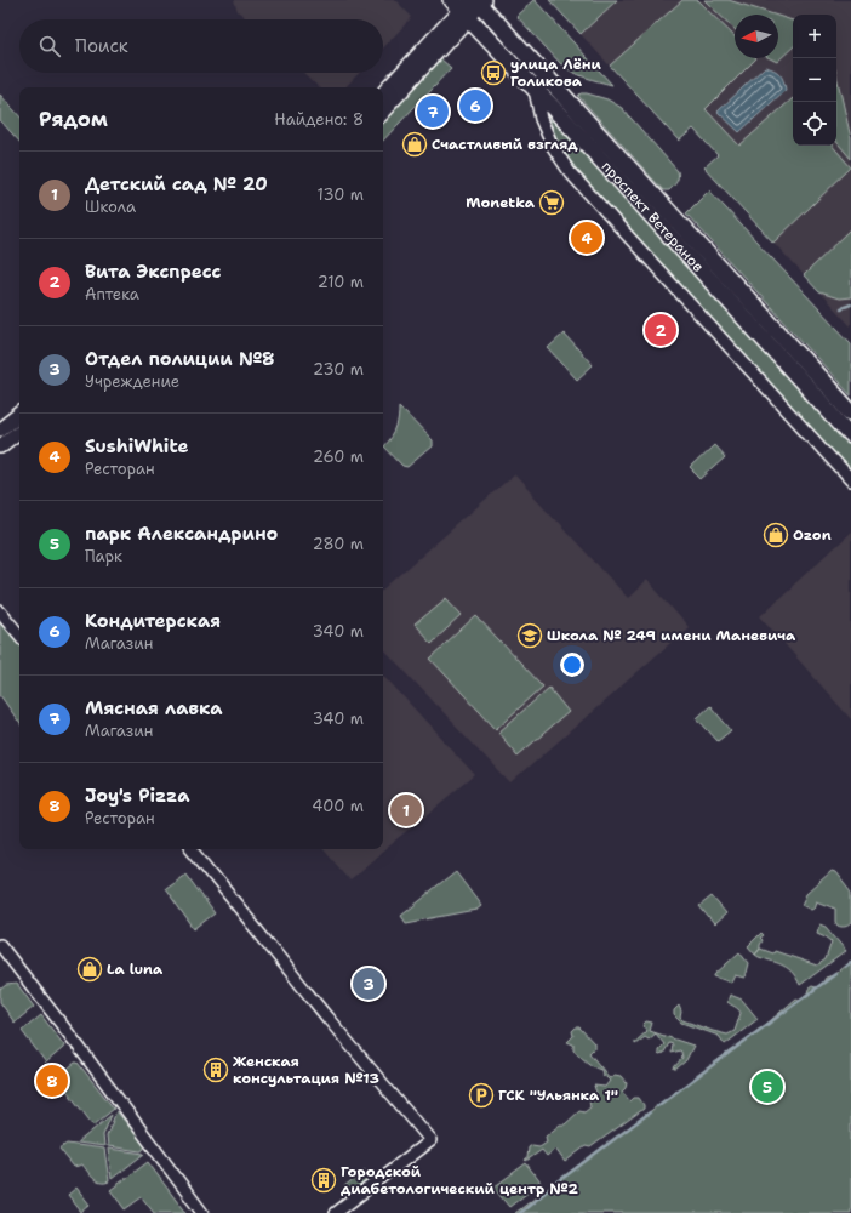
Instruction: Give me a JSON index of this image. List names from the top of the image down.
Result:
{
  "streets": {
    "main road": ["проспект Ветеранов"]
  },
  "places": {
    "bus stop": ["улица Лёни Голикова"],
    "shop": ["Счастливый взгляд", "Ozon", "La luna"],
    "supermarket": ["Monetka"],
    "school or university": ["Школа № 249 имени Маневича"],
    "building": ["Женская консультация №13", "Городской диабетологический центр №2"],
    "parking": ["ГСК \"Ульянка 1\""]
  },
  "north": "left",
  "page": {
    "map_buttons": ["+", "−"],
    "search": "Поиск",
    "pins": [
      "6",
      "7",
      "4",
      "2",
      "1",
      "3",
      "8",
      "5"
    ],
    "heading": ["Рядом", "Найдено: 8"],
    "list": [
      {
        "mark": "1",
        "name": "Детский сад № 20",
        "note": "Школа",
        "value": "130 m"
      },
      {
        "mark": "2",
        "name": "Вита Экспресс",
        "note": "Аптека",
        "value": "210 m"
      },
      {
        "mark": "3",
        "name": "Отдел полиции №8",
        "note": "Учреждение",
        "value": "230 m"
      },
      {
        "mark": "4",
        "name": "SushiWhite",
        "note": "Ресторан",
        "value": "260 m"
      },
      {
        "mark": "5",
        "name": "парк Александрино",
        "note": "Парк",
        "value": "280 m"
      },
      {
        "mark": "6",
        "name": "Кондитерская",
        "note": "Магазин",
        "value": "340 m"
      },
      {
        "mark": "7",
        "name": "Мясная лавка",
        "note": "Магазин",
        "value": "340 m"
      },
      {
        "mark": "8",
        "name": "Joy's Pizza",
        "note": "Ресторан",
        "value": "400 m"
      }
    ]
  }
}
